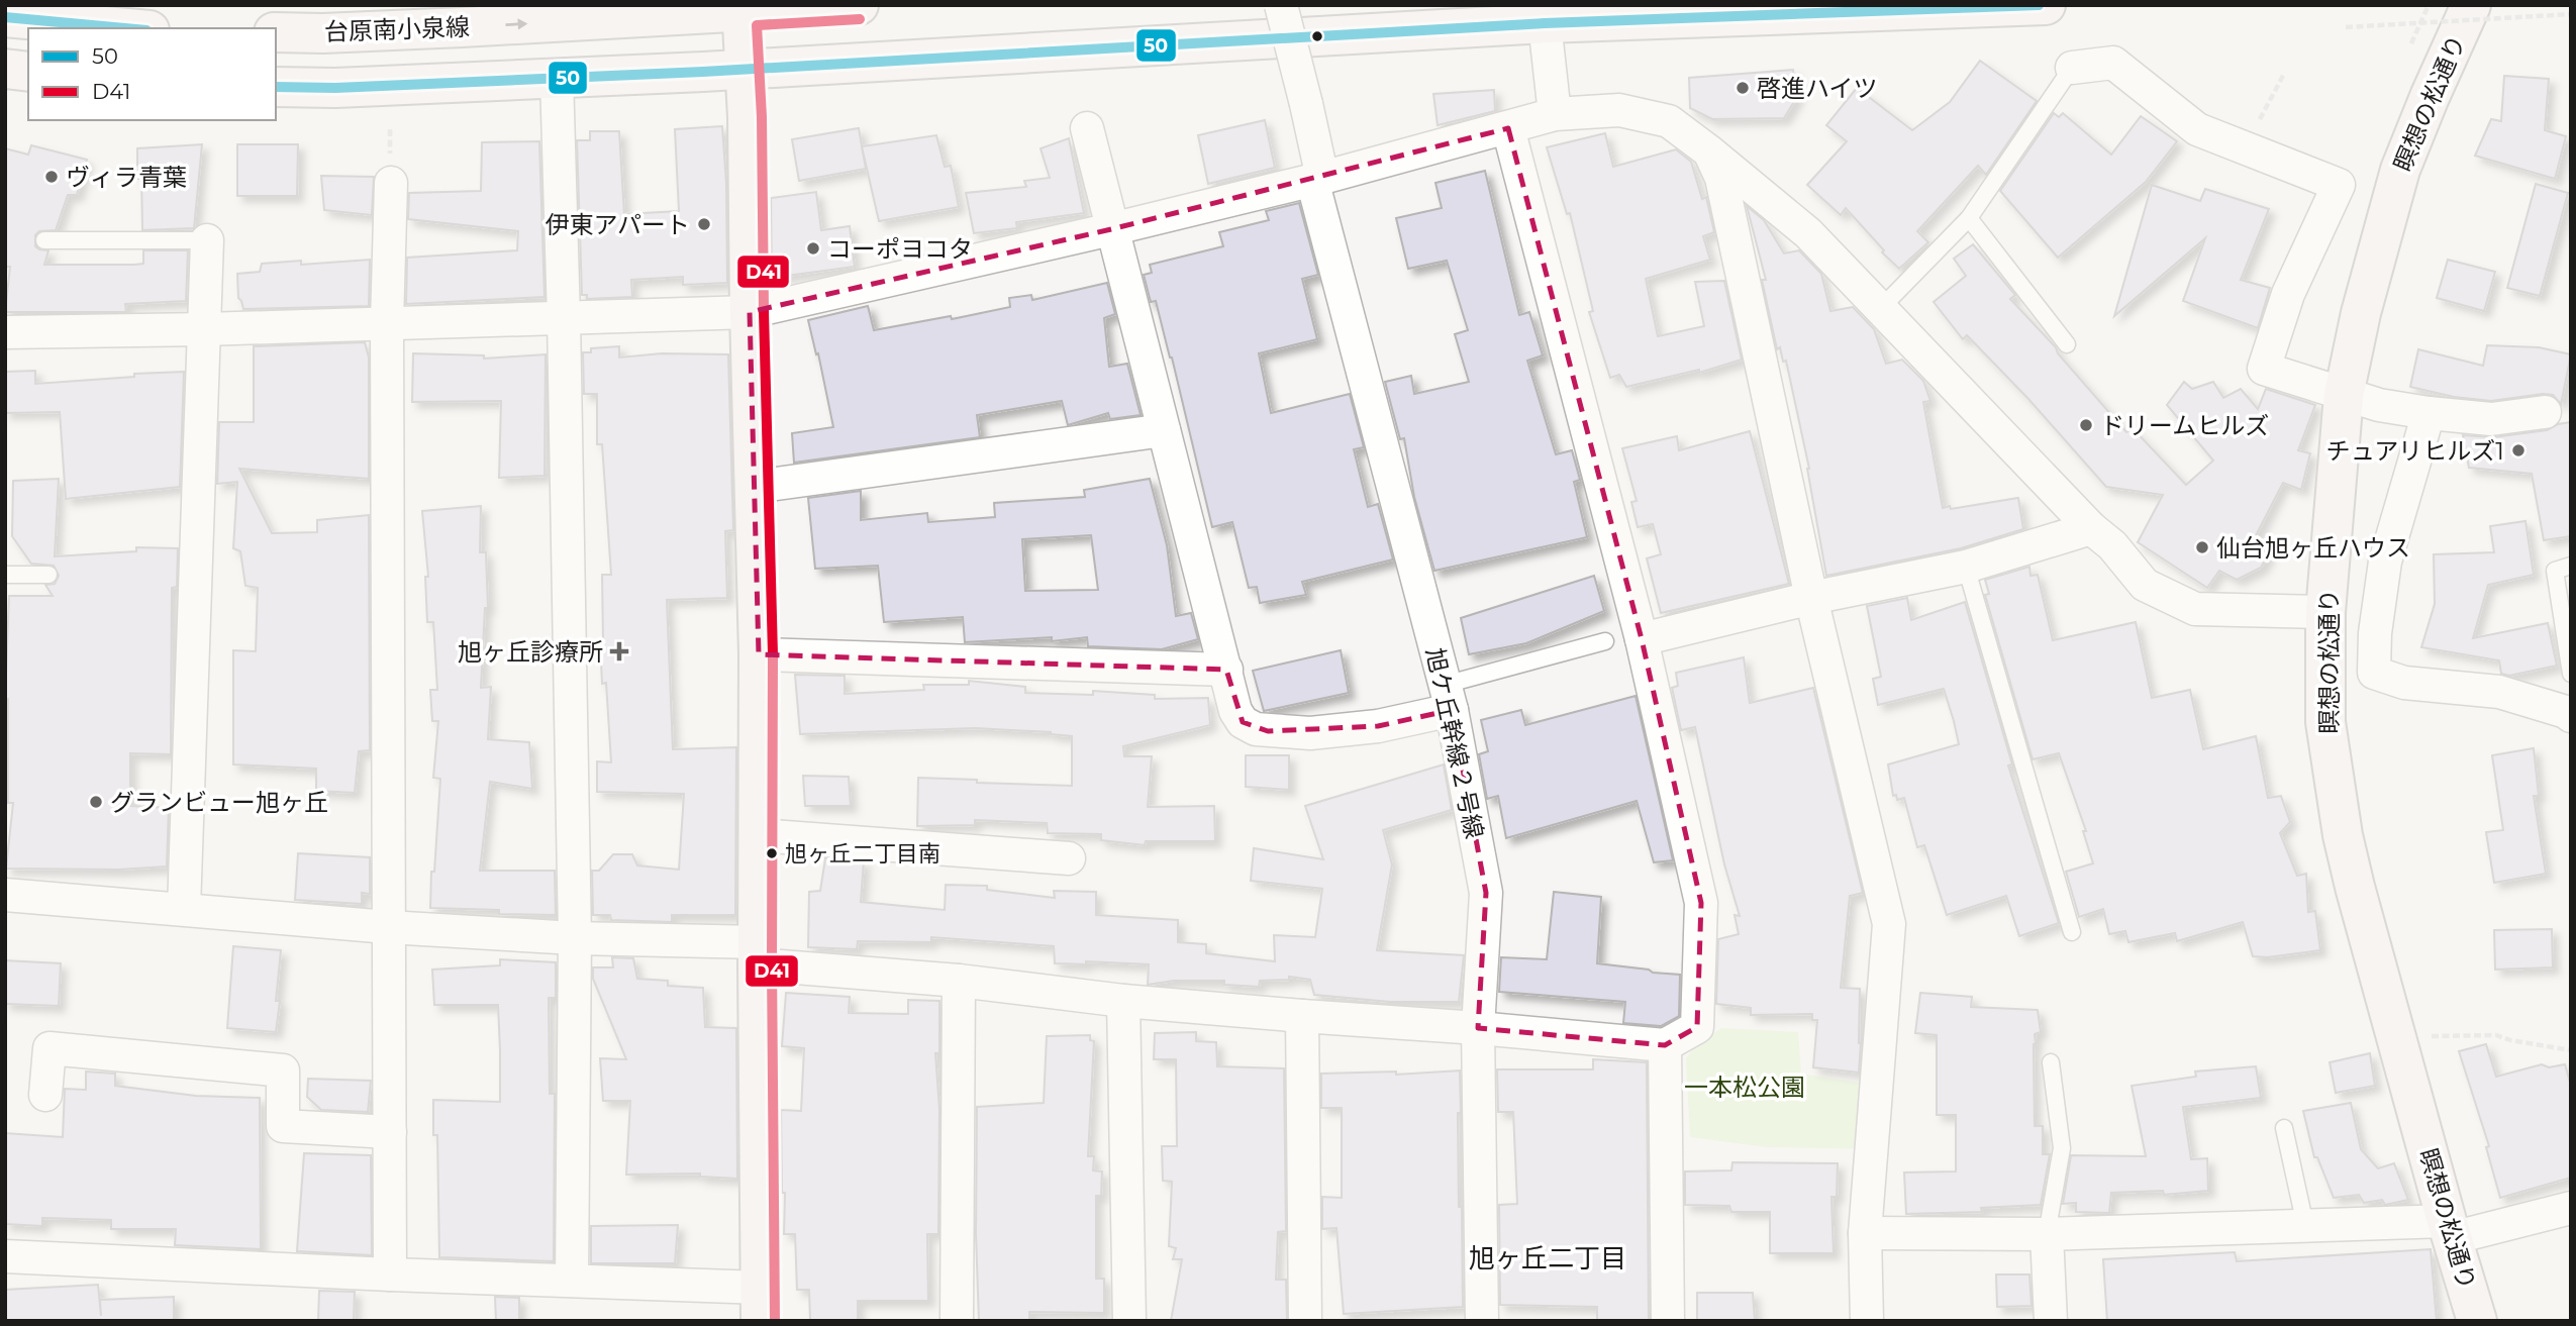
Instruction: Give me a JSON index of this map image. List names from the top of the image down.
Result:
{
  "streets": {
    "street": ["台原南小泉線", "瞑想の松通り", "旭ケ丘幹線２号線"]
  },
  "districts": ["旭ヶ丘二丁目"],
  "parks": ["一本松公園"],
  "places": {
    "other": [
      "啓進ハイツ",
      "ヴィラ青葉",
      "伊東アパート",
      "コーポヨコタ",
      "ドリームヒルズ",
      "チュアリヒルズ1",
      "仙台旭ヶ丘ハウス",
      "グランビュー旭ヶ丘",
      "旭ヶ丘二丁目南"
    ],
    "health": ["旭ヶ丘診療所"]
  },
  "lines": ["transit line 50", "transit line D41"],
  "legend": ["50", "D41"]
}
